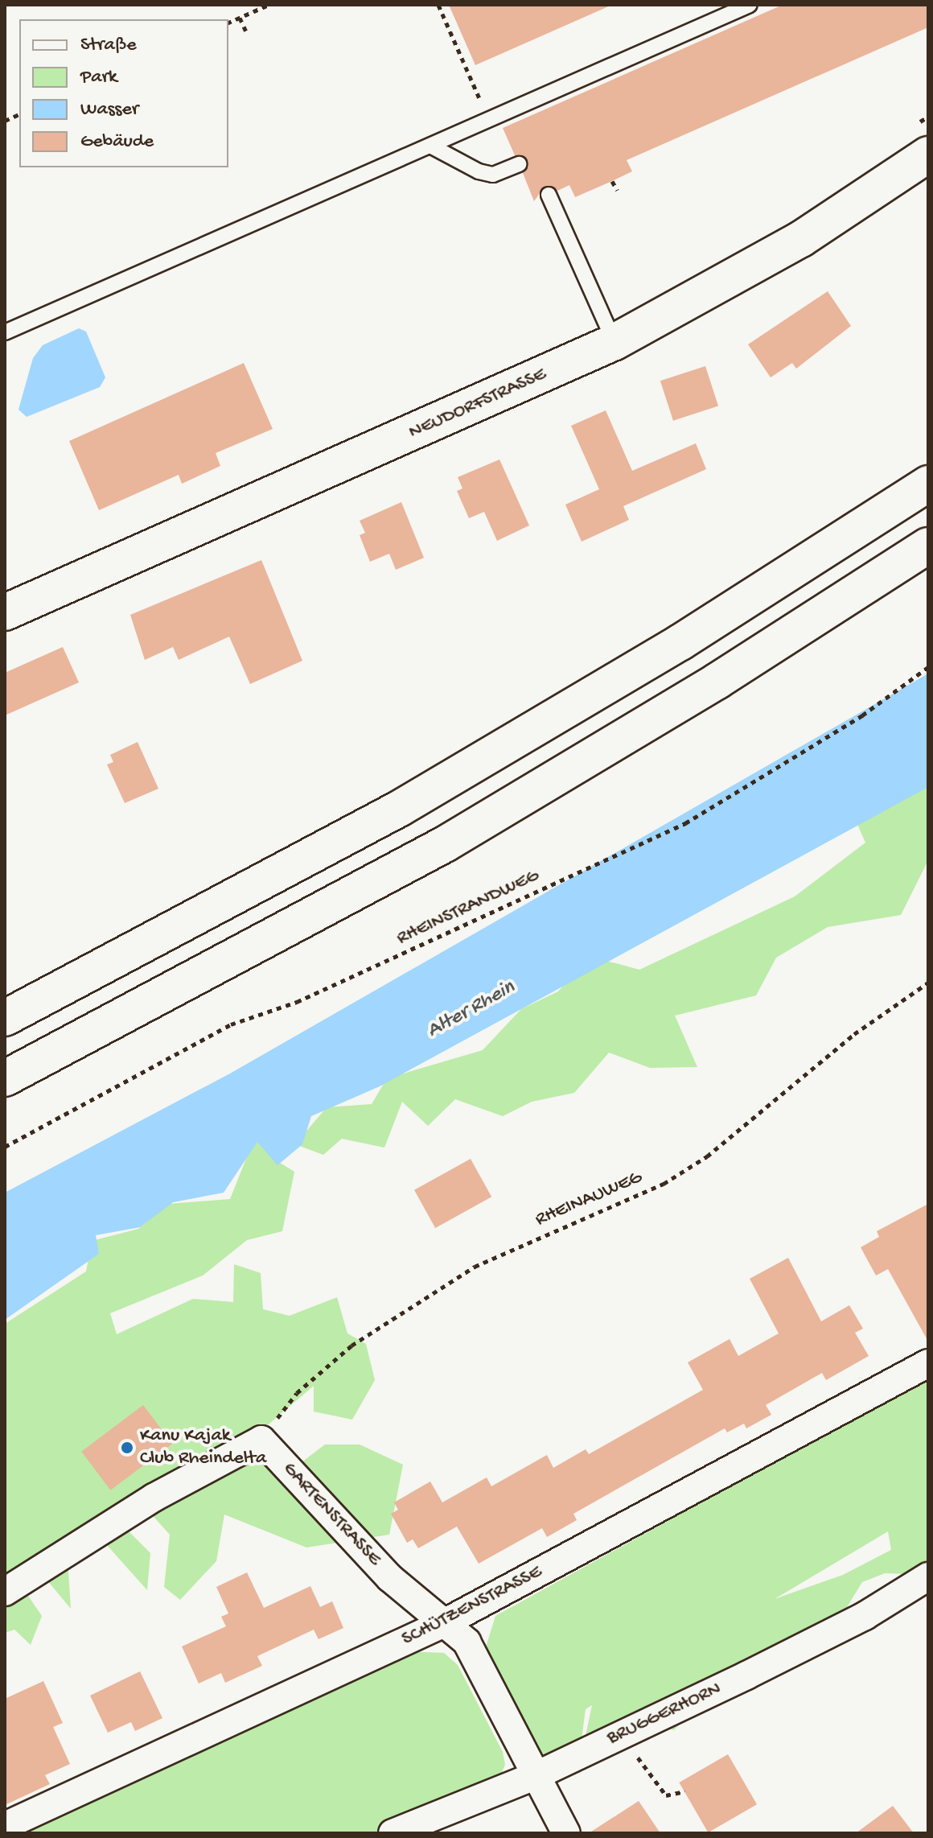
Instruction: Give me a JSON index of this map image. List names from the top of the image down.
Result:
{
  "streets": {
    "main road": ["NEUDORFSTRASSE"],
    "street": ["GARTENSTRASSE", "SCHÜTZENSTRASSE", "BRUGGERHORN"],
    "path": ["RHEINSTRANDWEG", "RHEINAUWEG"]
  },
  "crossings": [
    ["RHEINAUWEG", "GARTENSTRASSE"],
    ["GARTENSTRASSE", "SCHÜTZENSTRASSE"],
    ["GARTENSTRASSE", "BRUGGERHORN"]
  ],
  "water": ["Alter Rhein"],
  "places": ["Kanu Kajak Club Rheindelta"],
  "legend": [
    "Straße",
    "Park",
    "Wasser",
    "Gebäude"
  ]
}
